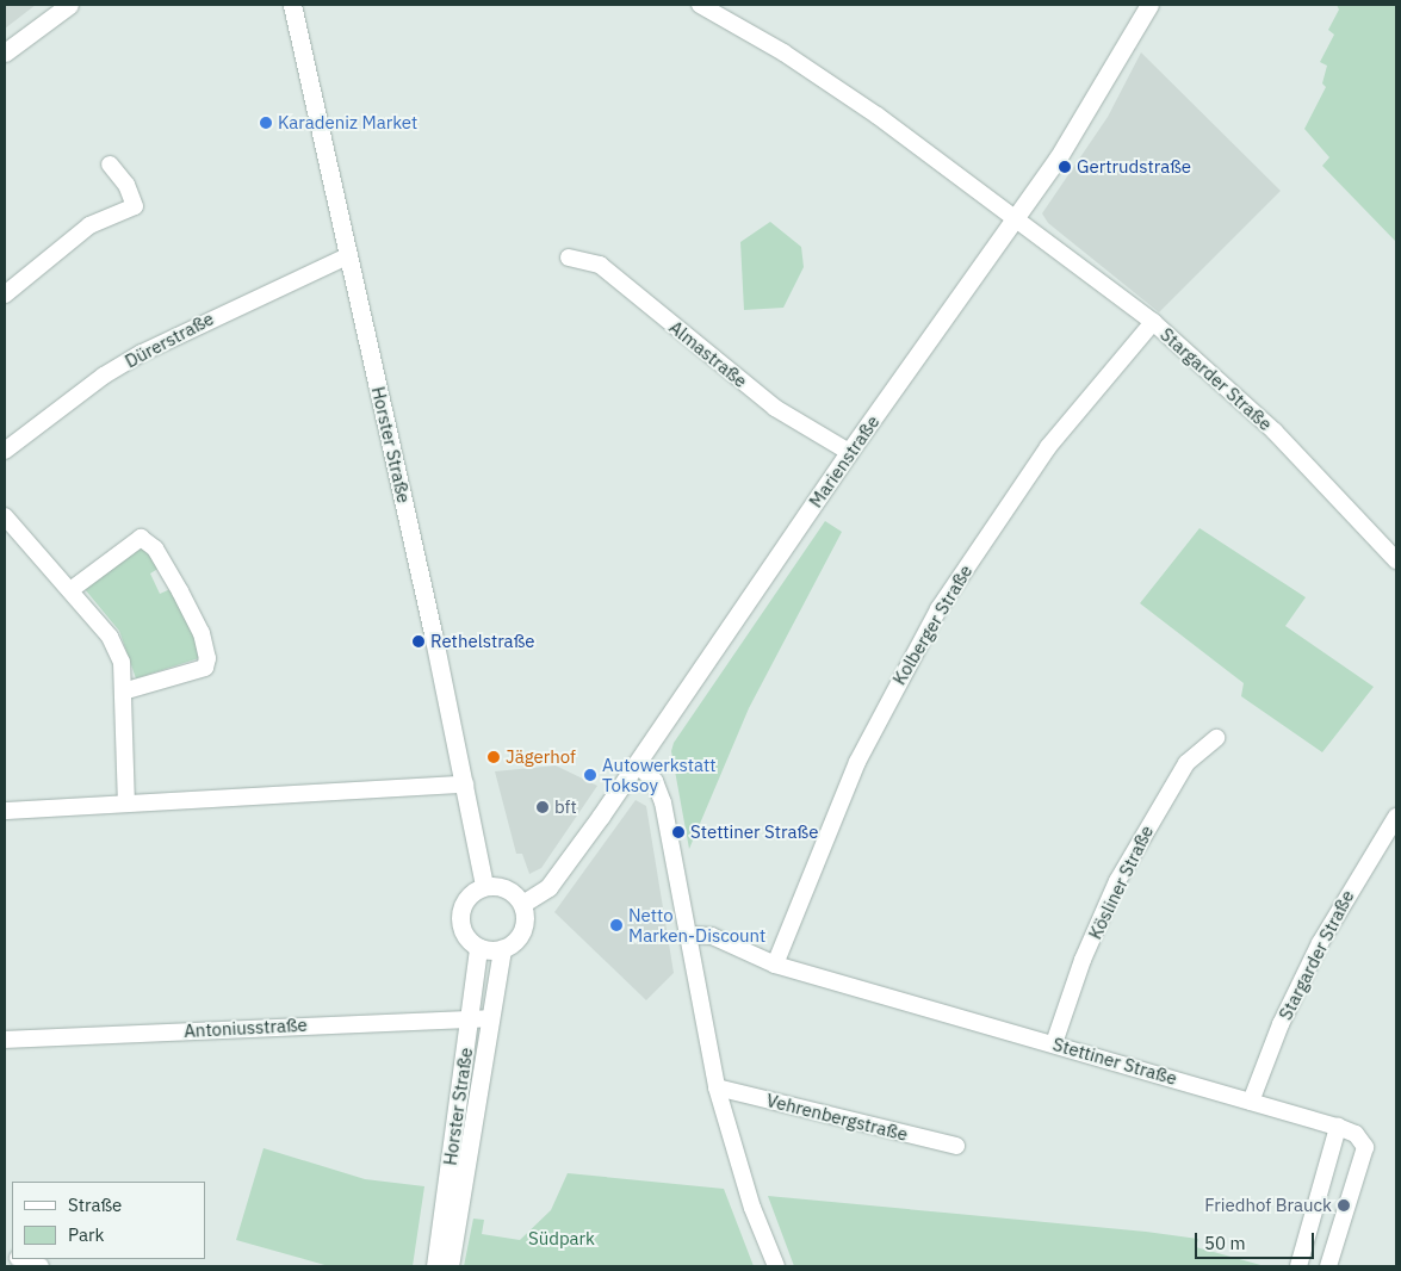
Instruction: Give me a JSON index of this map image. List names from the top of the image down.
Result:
{
  "streets": {
    "main road": ["Horster Straße", "Marienstraße"],
    "street": [
      "Dürerstraße",
      "Almastraße",
      "Stargarder Straße",
      "Kolberger Straße",
      "Kösliner Straße",
      "Antoniusstraße",
      "Stettiner Straße",
      "Vehrenbergstraße"
    ]
  },
  "crossings": [
    ["Dürerstraße", "Horster Straße"],
    ["Almastraße", "Marienstraße"],
    ["Stargarder Straße", "Marienstraße"],
    ["Stargarder Straße", "Kolberger Straße"],
    ["Stargarder Straße", "Stettiner Straße"],
    ["Horster Straße", "Marienstraße"],
    ["Horster Straße", "Antoniusstraße"],
    ["Kolberger Straße", "Stettiner Straße"],
    ["Kösliner Straße", "Stettiner Straße"]
  ],
  "parks": ["Südpark"],
  "places": [
    "Karadeniz Market",
    "Gertrudstraße",
    "Rethelstraße",
    "Jägerhof",
    "Autowerkstatt Toksoy",
    "bft",
    "Stettiner Straße",
    "Netto Marken-Discount",
    "Friedhof Brauck"
  ],
  "legend": ["Straße", "Park"],
  "scale_bar": "50 m"
}
